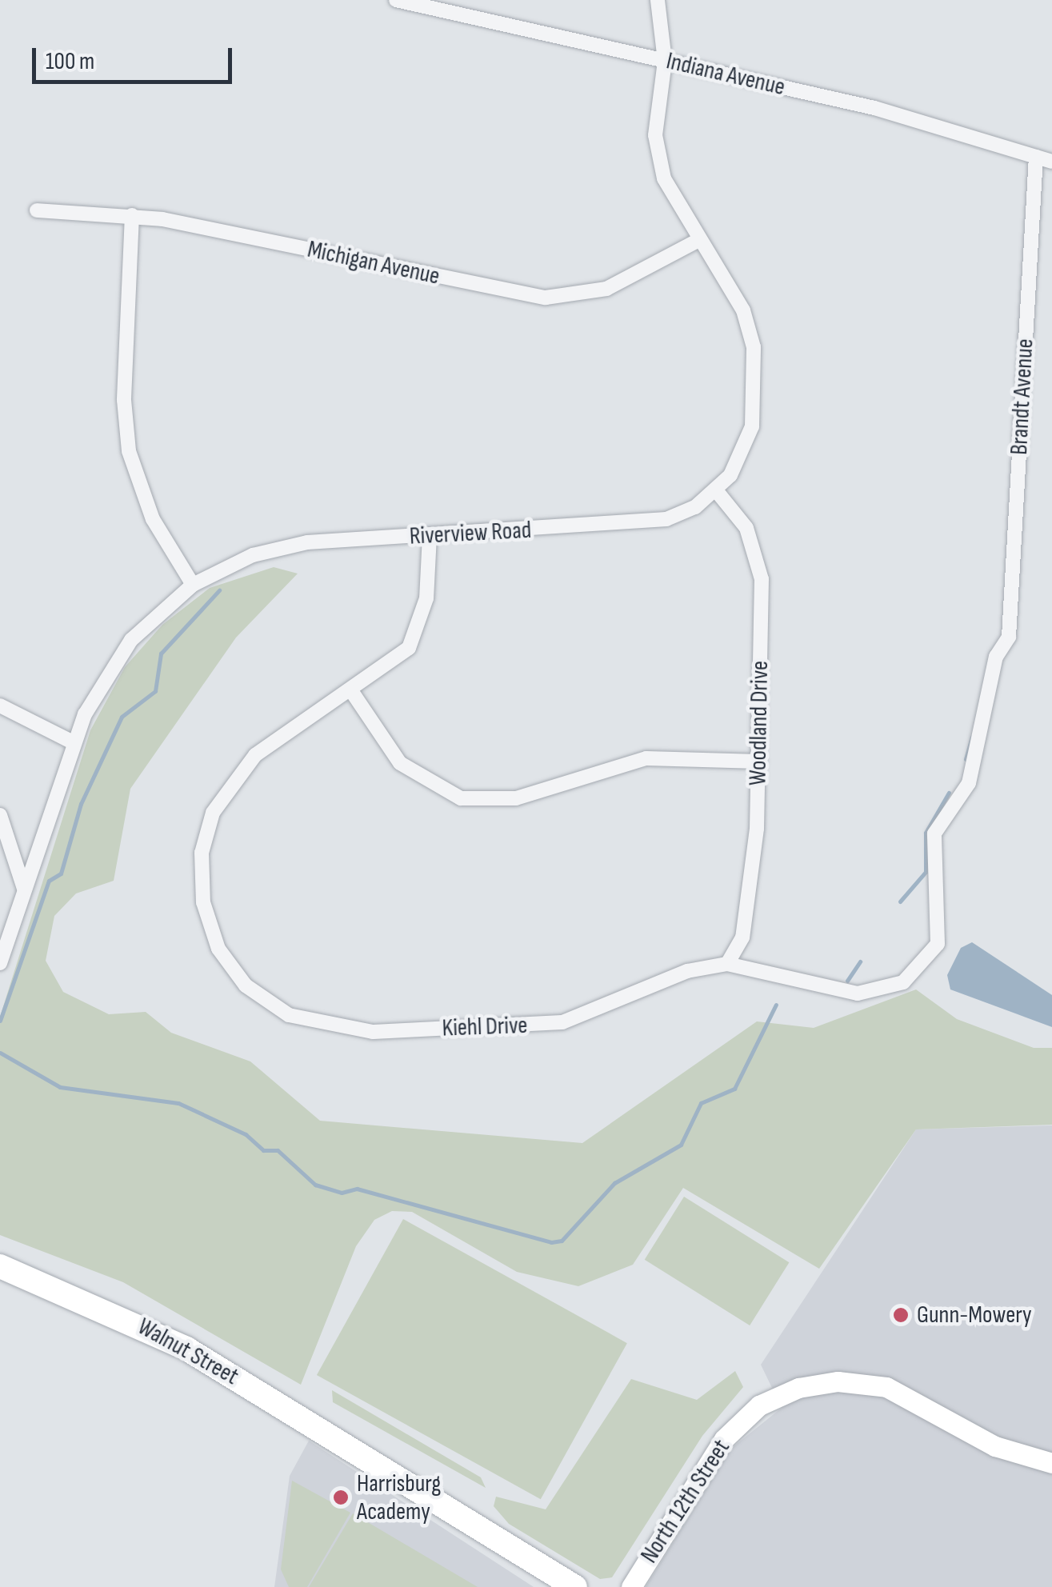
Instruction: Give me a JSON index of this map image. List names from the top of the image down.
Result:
{
  "streets": {
    "main road": ["Walnut Street", "North 12th Street"],
    "street": [
      "Indiana Avenue",
      "Michigan Avenue",
      "Brandt Avenue",
      "Riverview Road",
      "Woodland Drive",
      "Kiehl Drive"
    ]
  },
  "crossings": [
    ["Indiana Avenue", "Brandt Avenue"],
    ["Indiana Avenue", "Riverview Road"],
    ["Michigan Avenue", "Riverview Road"],
    ["Brandt Avenue", "Kiehl Drive"],
    ["Riverview Road", "Woodland Drive"],
    ["Riverview Road", "Kiehl Drive"],
    ["Woodland Drive", "Kiehl Drive"]
  ],
  "places": ["Gunn-Mowery", "Harrisburg Academy"],
  "scale_bar": "100 m"
}
